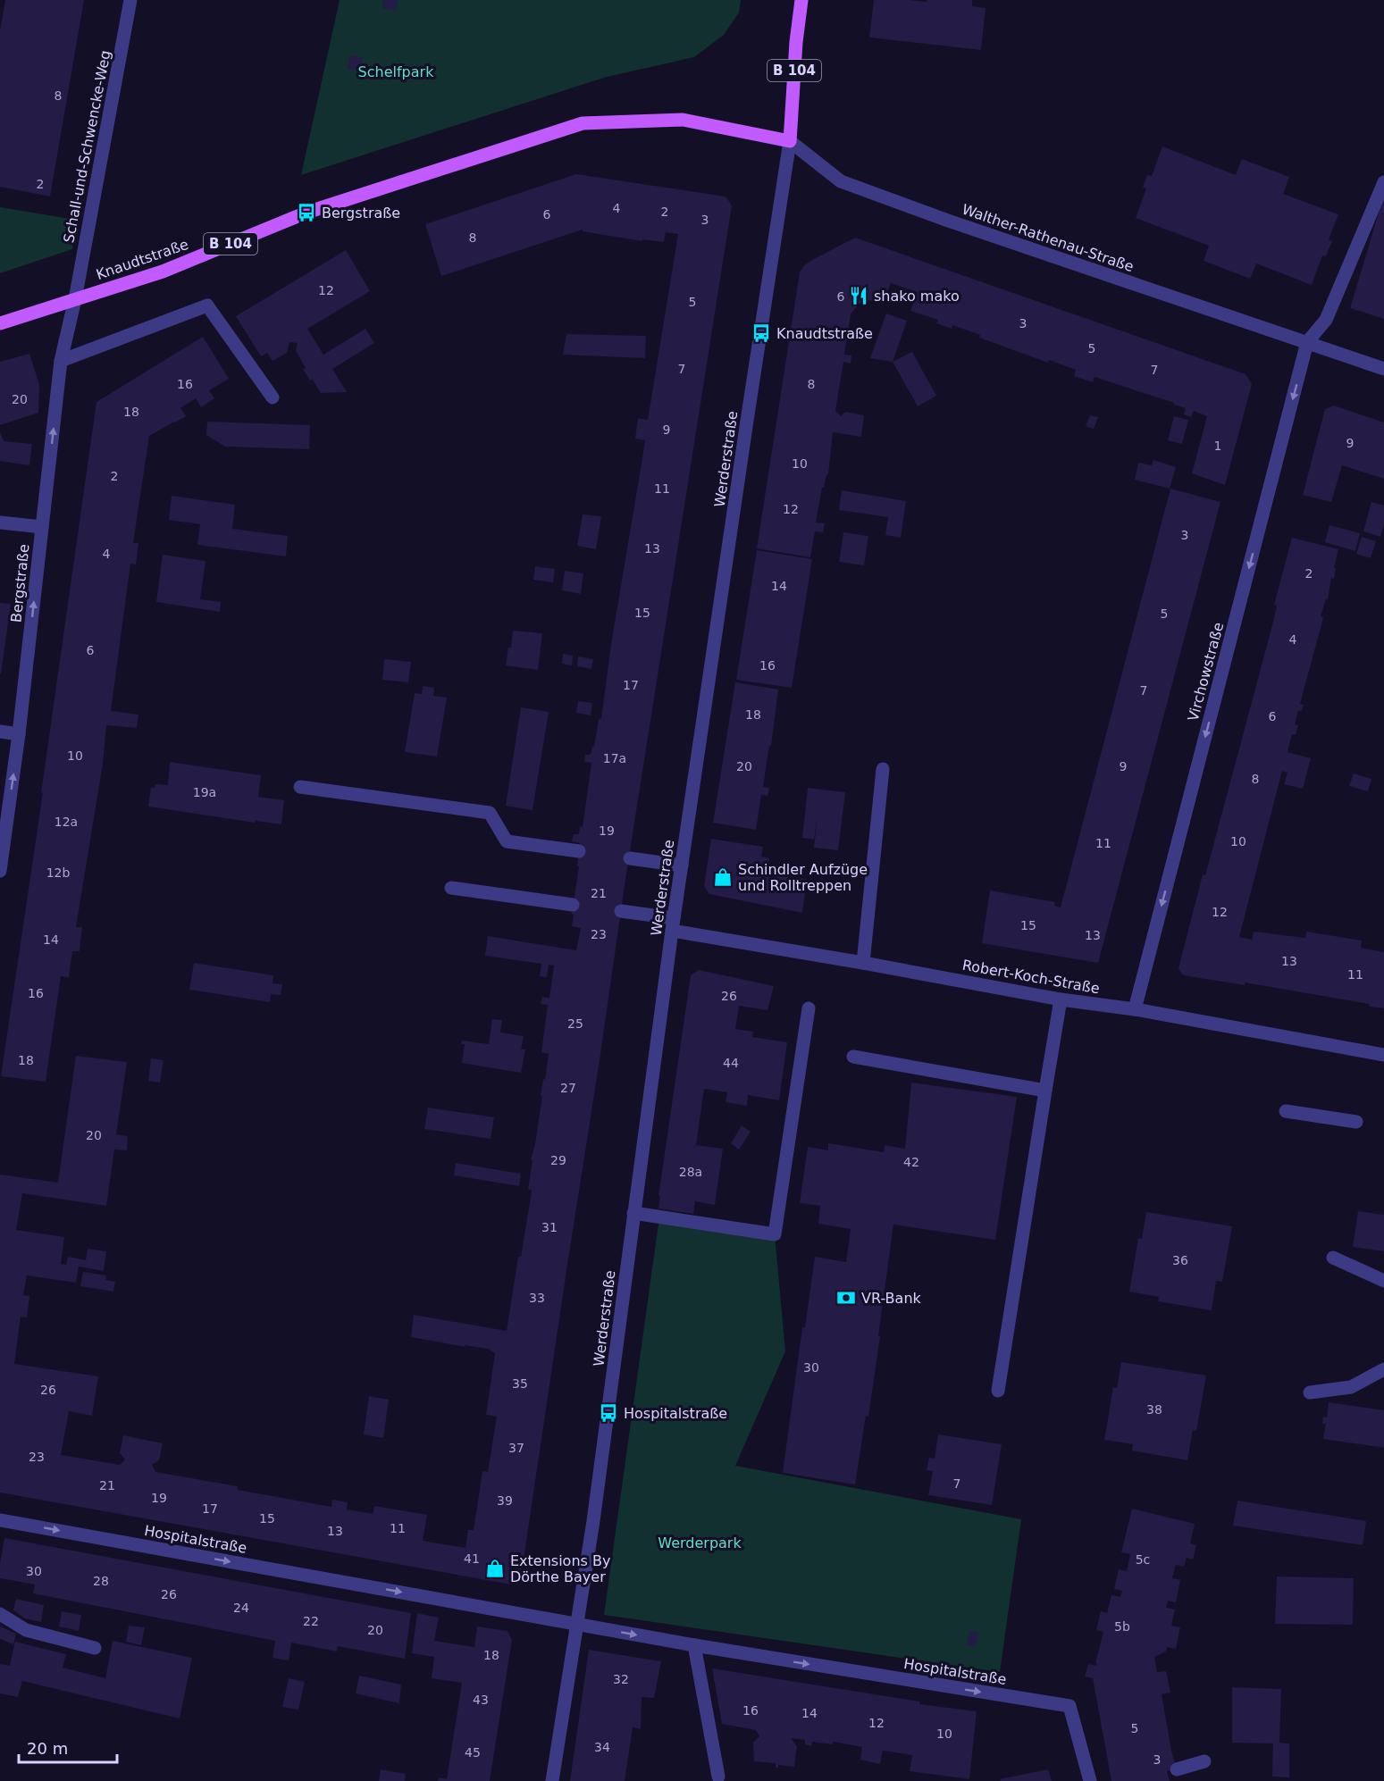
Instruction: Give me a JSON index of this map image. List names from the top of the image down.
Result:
{
  "streets": {
    "main road": ["B 104", "Knaudtstraße", "Werderstraße"],
    "street": [
      "Schall-und-Schwencke-Weg",
      "Walther-Rathenau-Straße",
      "Bergstraße",
      "Virchowstraße",
      "Robert-Koch-Straße",
      "Hospitalstraße"
    ]
  },
  "crossings": [
    ["Schall-und-Schwencke-Weg", "Knaudtstraße"],
    ["Schall-und-Schwencke-Weg", "Bergstraße"],
    ["Walther-Rathenau-Straße", "Knaudtstraße"],
    ["Walther-Rathenau-Straße", "Werderstraße"],
    ["Walther-Rathenau-Straße", "Virchowstraße"],
    ["Knaudtstraße", "Werderstraße"],
    ["Knaudtstraße", "Bergstraße"],
    ["Werderstraße", "Robert-Koch-Straße"],
    ["Werderstraße", "Hospitalstraße"],
    ["Virchowstraße", "Robert-Koch-Straße"]
  ],
  "one_way": ["Bergstraße", "Virchowstraße", "Hospitalstraße"],
  "parks": ["Schelfpark", "Werderpark"],
  "places": {
    "bus stop": ["Bergstraße", "Knaudtstraße", "Hospitalstraße"],
    "restaurant": ["shako mako"],
    "shop": ["Schindler Aufzüge und Rolltreppen", "Extensions By Dörthe Bayer"],
    "bank": ["VR-Bank"]
  },
  "house_numbers": [
    "8",
    "2",
    "4",
    "2",
    "6",
    "3",
    "8",
    "12",
    "6",
    "5",
    "3",
    "5",
    "7",
    "7",
    "16",
    "8",
    "20",
    "18",
    "9",
    "9",
    "1",
    "10",
    "2",
    "11",
    "12",
    "3",
    "13",
    "4",
    "2",
    "14",
    "15",
    "5",
    "4",
    "6",
    "16",
    "17",
    "7",
    "18",
    "6",
    "10",
    "17a",
    "20",
    "9",
    "8",
    "19a",
    "12a",
    "19",
    "10",
    "11",
    "12b",
    "21",
    "12",
    "15",
    "23",
    "13",
    "14",
    "13",
    "11",
    "16",
    "26",
    "25",
    "18",
    "44",
    "27",
    "20",
    "29",
    "42",
    "28a",
    "31",
    "36",
    "33",
    "30",
    "35",
    "26",
    "38",
    "37",
    "23",
    "7",
    "21",
    "19",
    "39",
    "17",
    "15",
    "11",
    "13",
    "41",
    "5c",
    "30",
    "28",
    "26",
    "24",
    "22",
    "5b",
    "20",
    "18",
    "32",
    "43",
    "16",
    "14",
    "12",
    "5",
    "10",
    "34",
    "45",
    "3"
  ],
  "scale_bar": "20 m"
}
